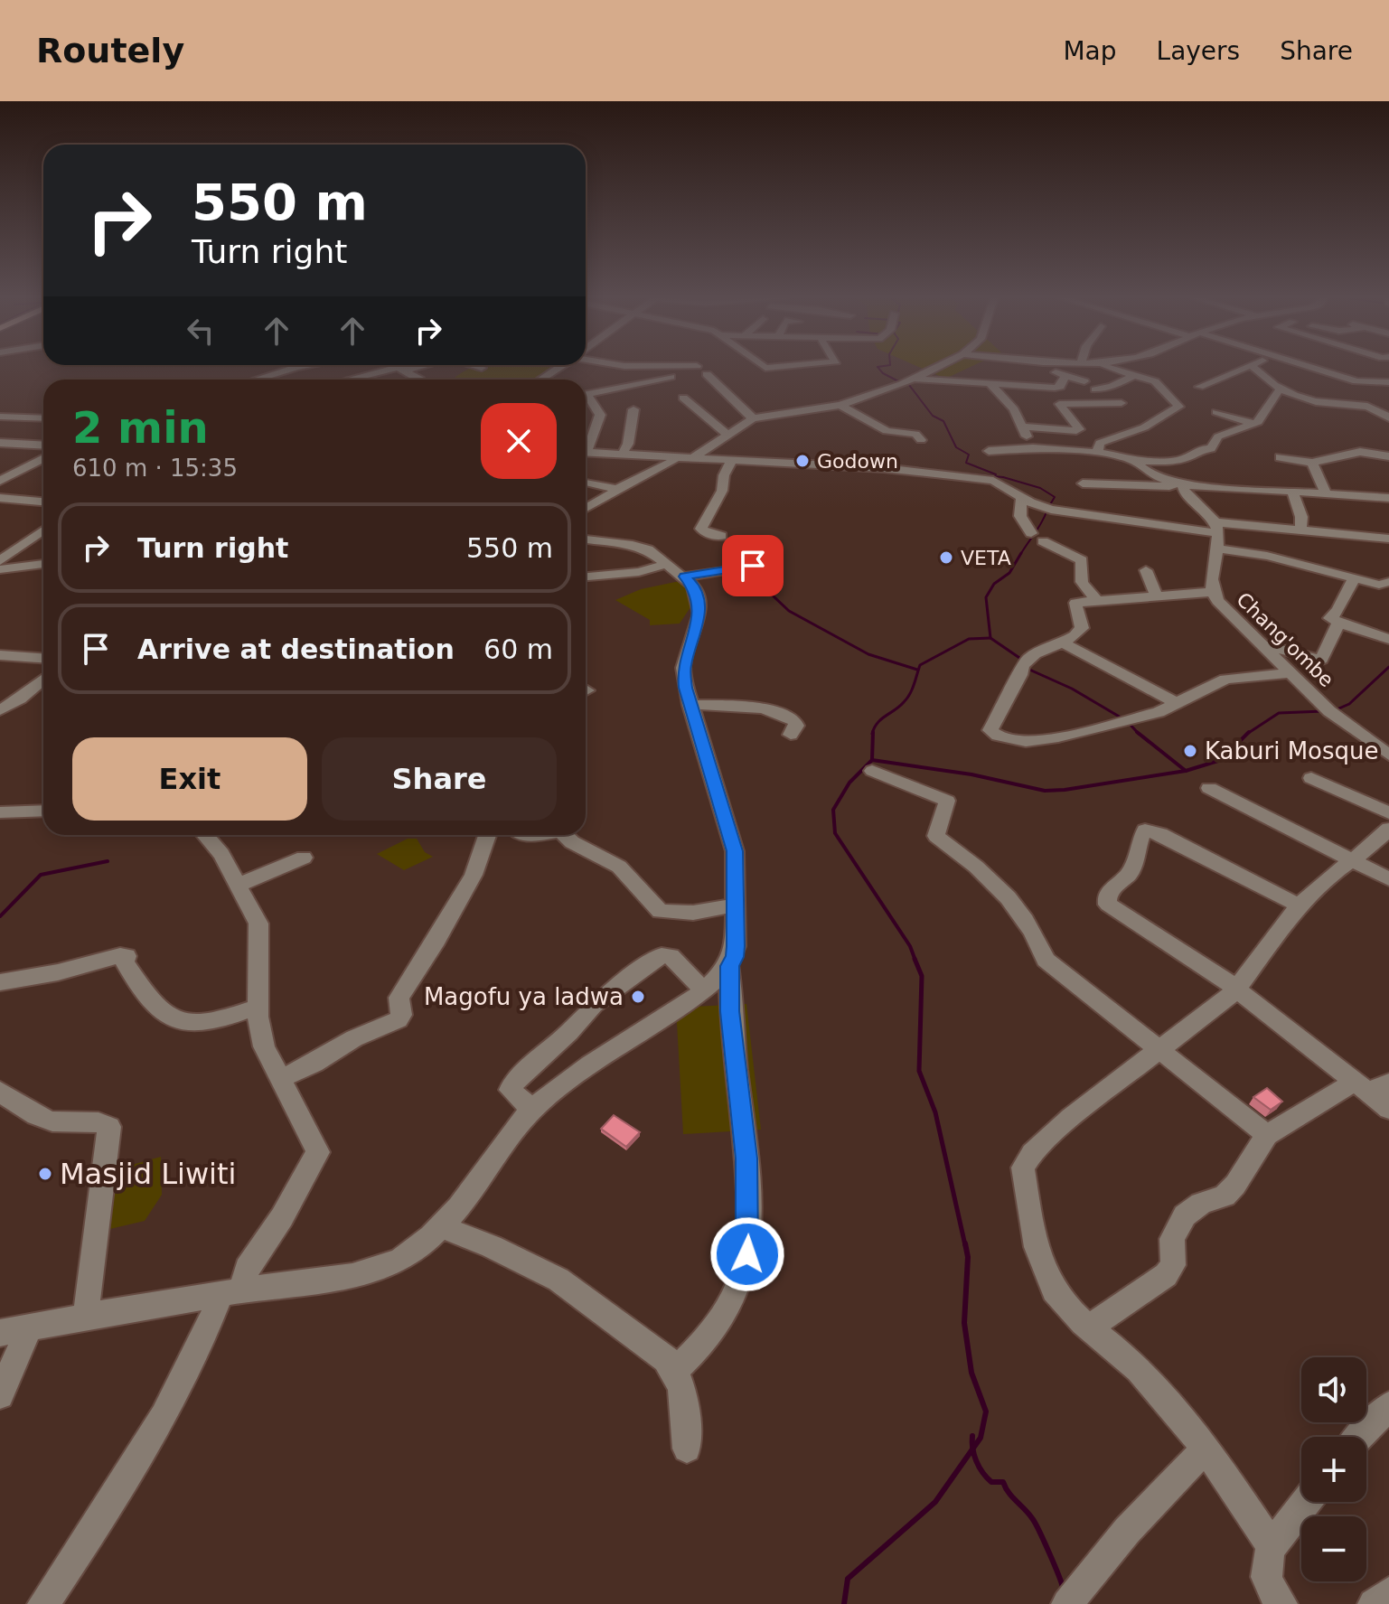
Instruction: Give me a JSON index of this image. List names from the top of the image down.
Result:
{
  "streets": {
    "street": ["Chang'ombe"]
  },
  "places": [
    "Godown",
    "VETA",
    "Kaburi Mosque",
    "Magofu ya ladwa",
    "Masjid Liwiti"
  ],
  "page": {
    "header": "Routely",
    "nav": ["Map", "Layers", "Share"],
    "turn": ["550 m", "Turn right"],
    "heading": ["2 min", "610 m · 15:35"],
    "list": [
      {
        "name": "Turn right",
        "value": "550 m"
      },
      {
        "name": "Arrive at destination",
        "value": "60 m"
      }
    ],
    "buttons": ["Exit", "Share"],
    "map_buttons": ["+", "−"]
  }
}
